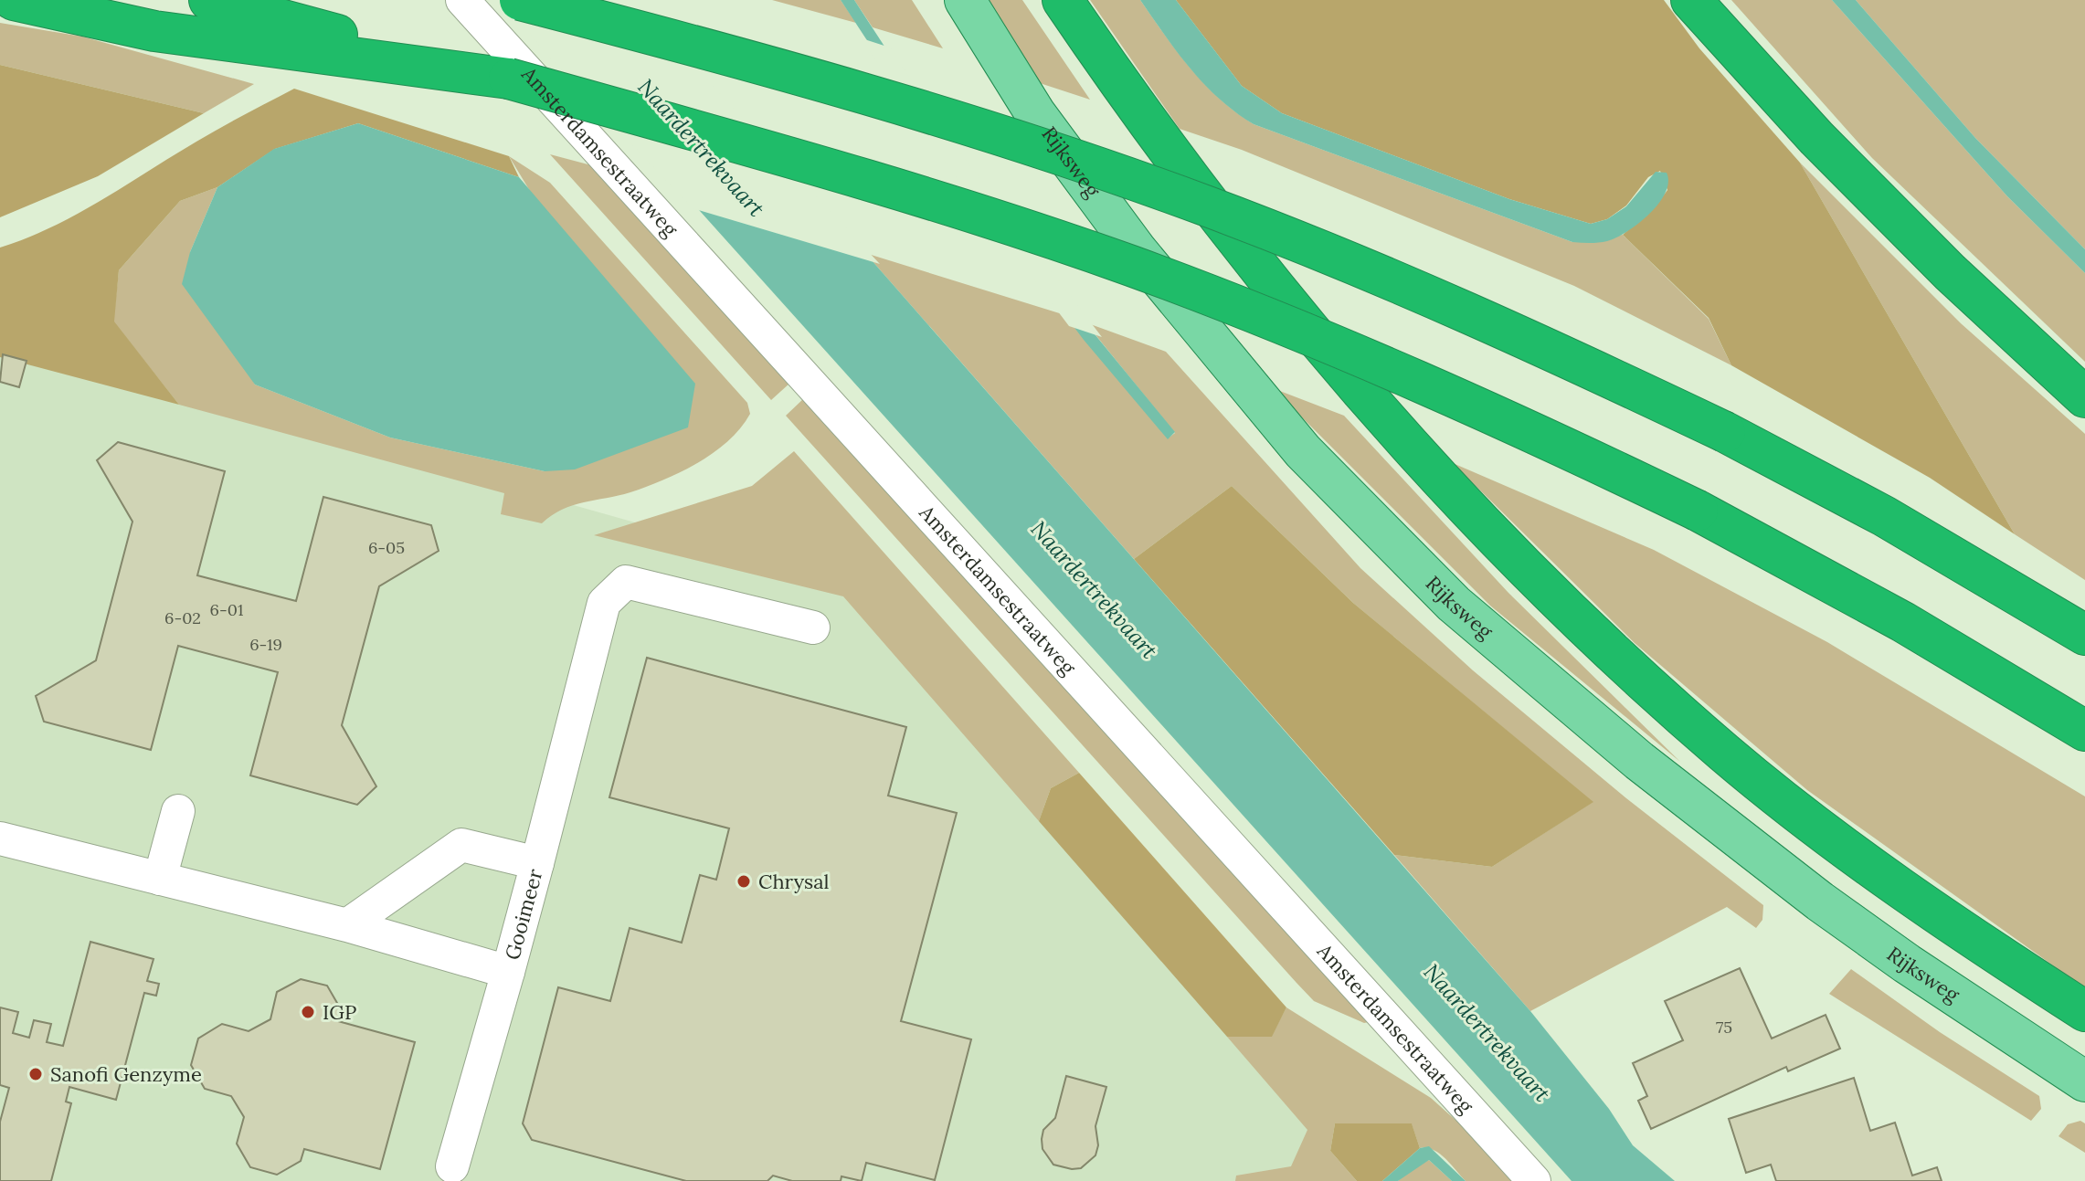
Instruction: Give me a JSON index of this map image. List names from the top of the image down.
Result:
{
  "streets": {
    "main road": ["Rijksweg"],
    "street": ["Amsterdamsestraatweg", "Gooimeer"]
  },
  "water": ["Naardertrekvaart"],
  "places": ["Chrysal", "IGP", "Sanofi Genzyme"],
  "house_numbers": [
    "6-05",
    "6-01",
    "6-02",
    "6-19",
    "75"
  ]
}
